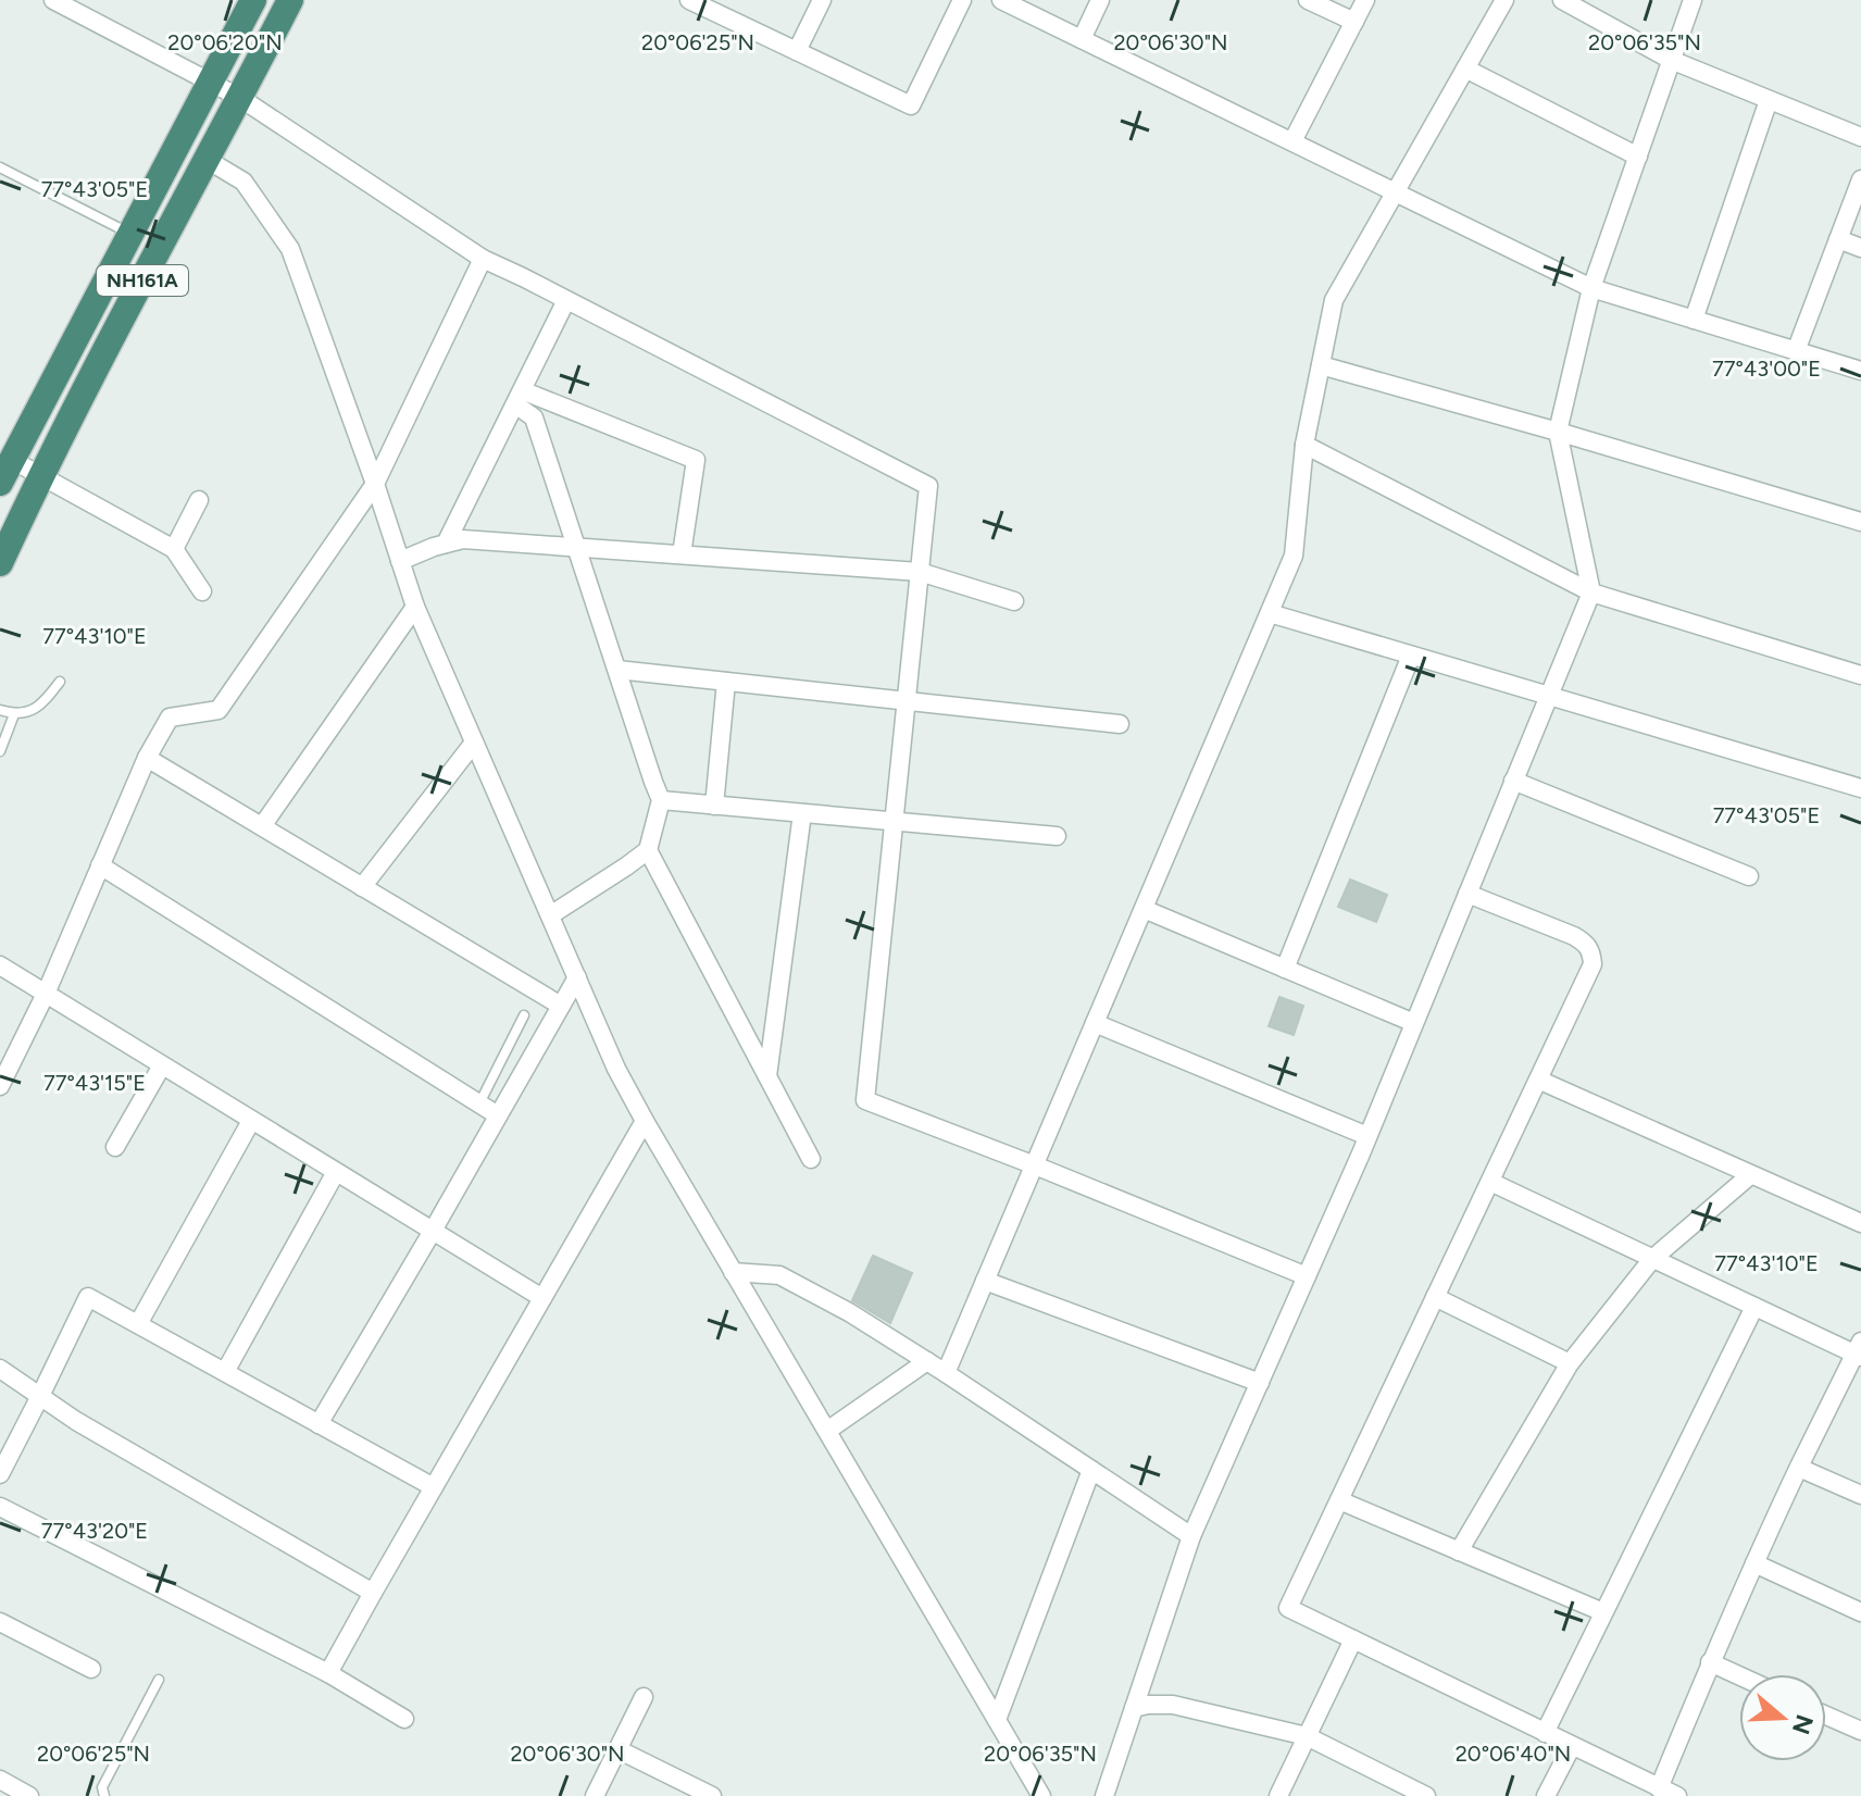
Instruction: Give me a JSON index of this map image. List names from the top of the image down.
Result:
{
  "streets": {
    "highway": ["NH161A"]
  },
  "north": "right",
  "coordinates": [
    "20°06'20\"N",
    "20°06'25\"N",
    "20°06'30\"N",
    "20°06'35\"N",
    "77°43'05\"E",
    "77°43'00\"E",
    "77°43'10\"E",
    "77°43'15\"E",
    "77°43'20\"E",
    "20°06'40\"N"
  ]
}
